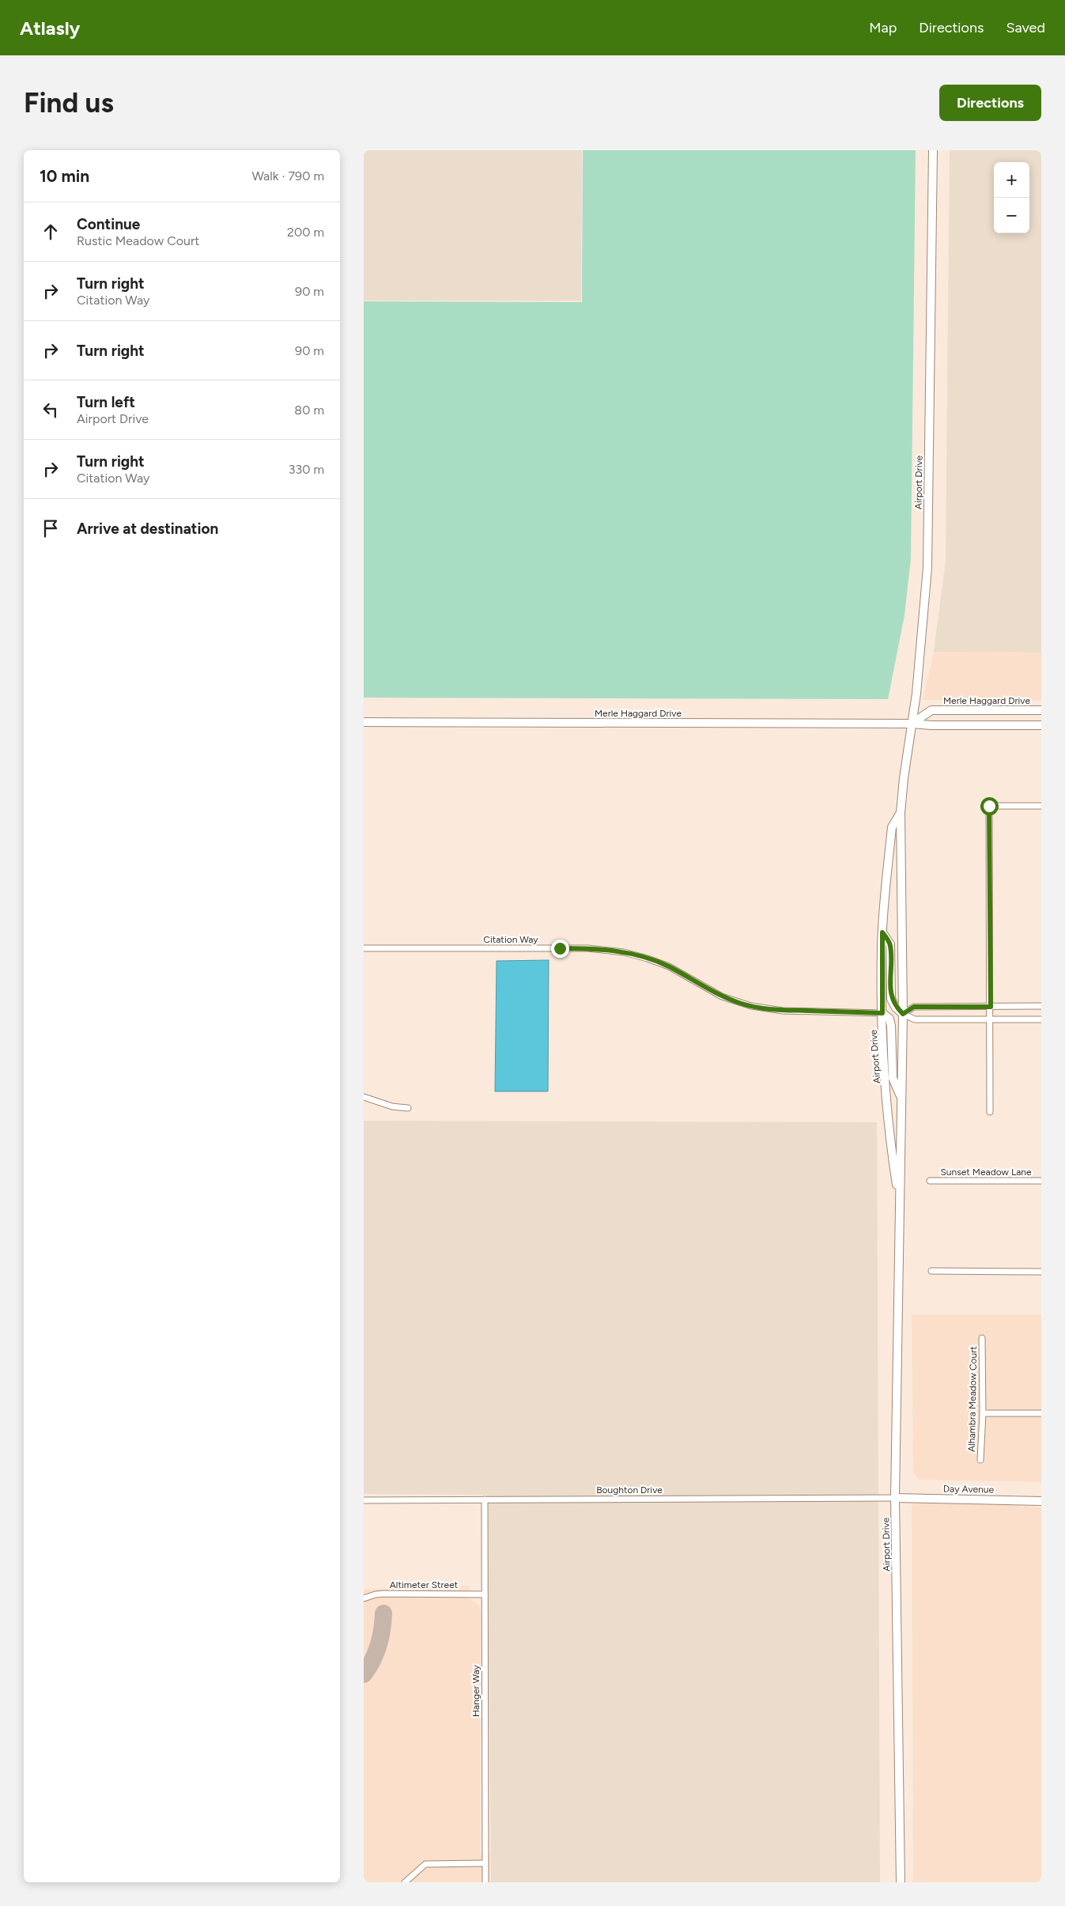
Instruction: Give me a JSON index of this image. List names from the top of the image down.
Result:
{
  "streets": {
    "main road": ["Airport Drive", "Merle Haggard Drive", "Day Avenue"],
    "street": [
      "Citation Way",
      "Sunset Meadow Lane",
      "Alhambra Meadow Court",
      "Boughton Drive",
      "Altimeter Street",
      "Hanger Way"
    ]
  },
  "crossings": [
    ["Airport Drive", "Merle Haggard Drive"],
    ["Airport Drive", "Citation Way"],
    ["Airport Drive", "Day Avenue"],
    ["Airport Drive", "Boughton Drive"],
    ["Day Avenue", "Boughton Drive"],
    ["Boughton Drive", "Hanger Way"],
    ["Altimeter Street", "Hanger Way"]
  ],
  "page": {
    "header": "Atlasly",
    "nav": ["Map", "Directions", "Saved"],
    "buttons": "Directions",
    "title": "Find us",
    "heading": ["10 min", "Walk · 790 m"],
    "map_buttons": ["+", "−"],
    "list": [
      ["Continue", "Rustic Meadow Court", "200 m"],
      ["Turn right", "Citation Way", "90 m"],
      ["Turn right", "90 m"],
      ["Turn left", "Airport Drive", "80 m"],
      ["Turn right", "Citation Way", "330 m"],
      "Arrive at destination"
    ]
  }
}
